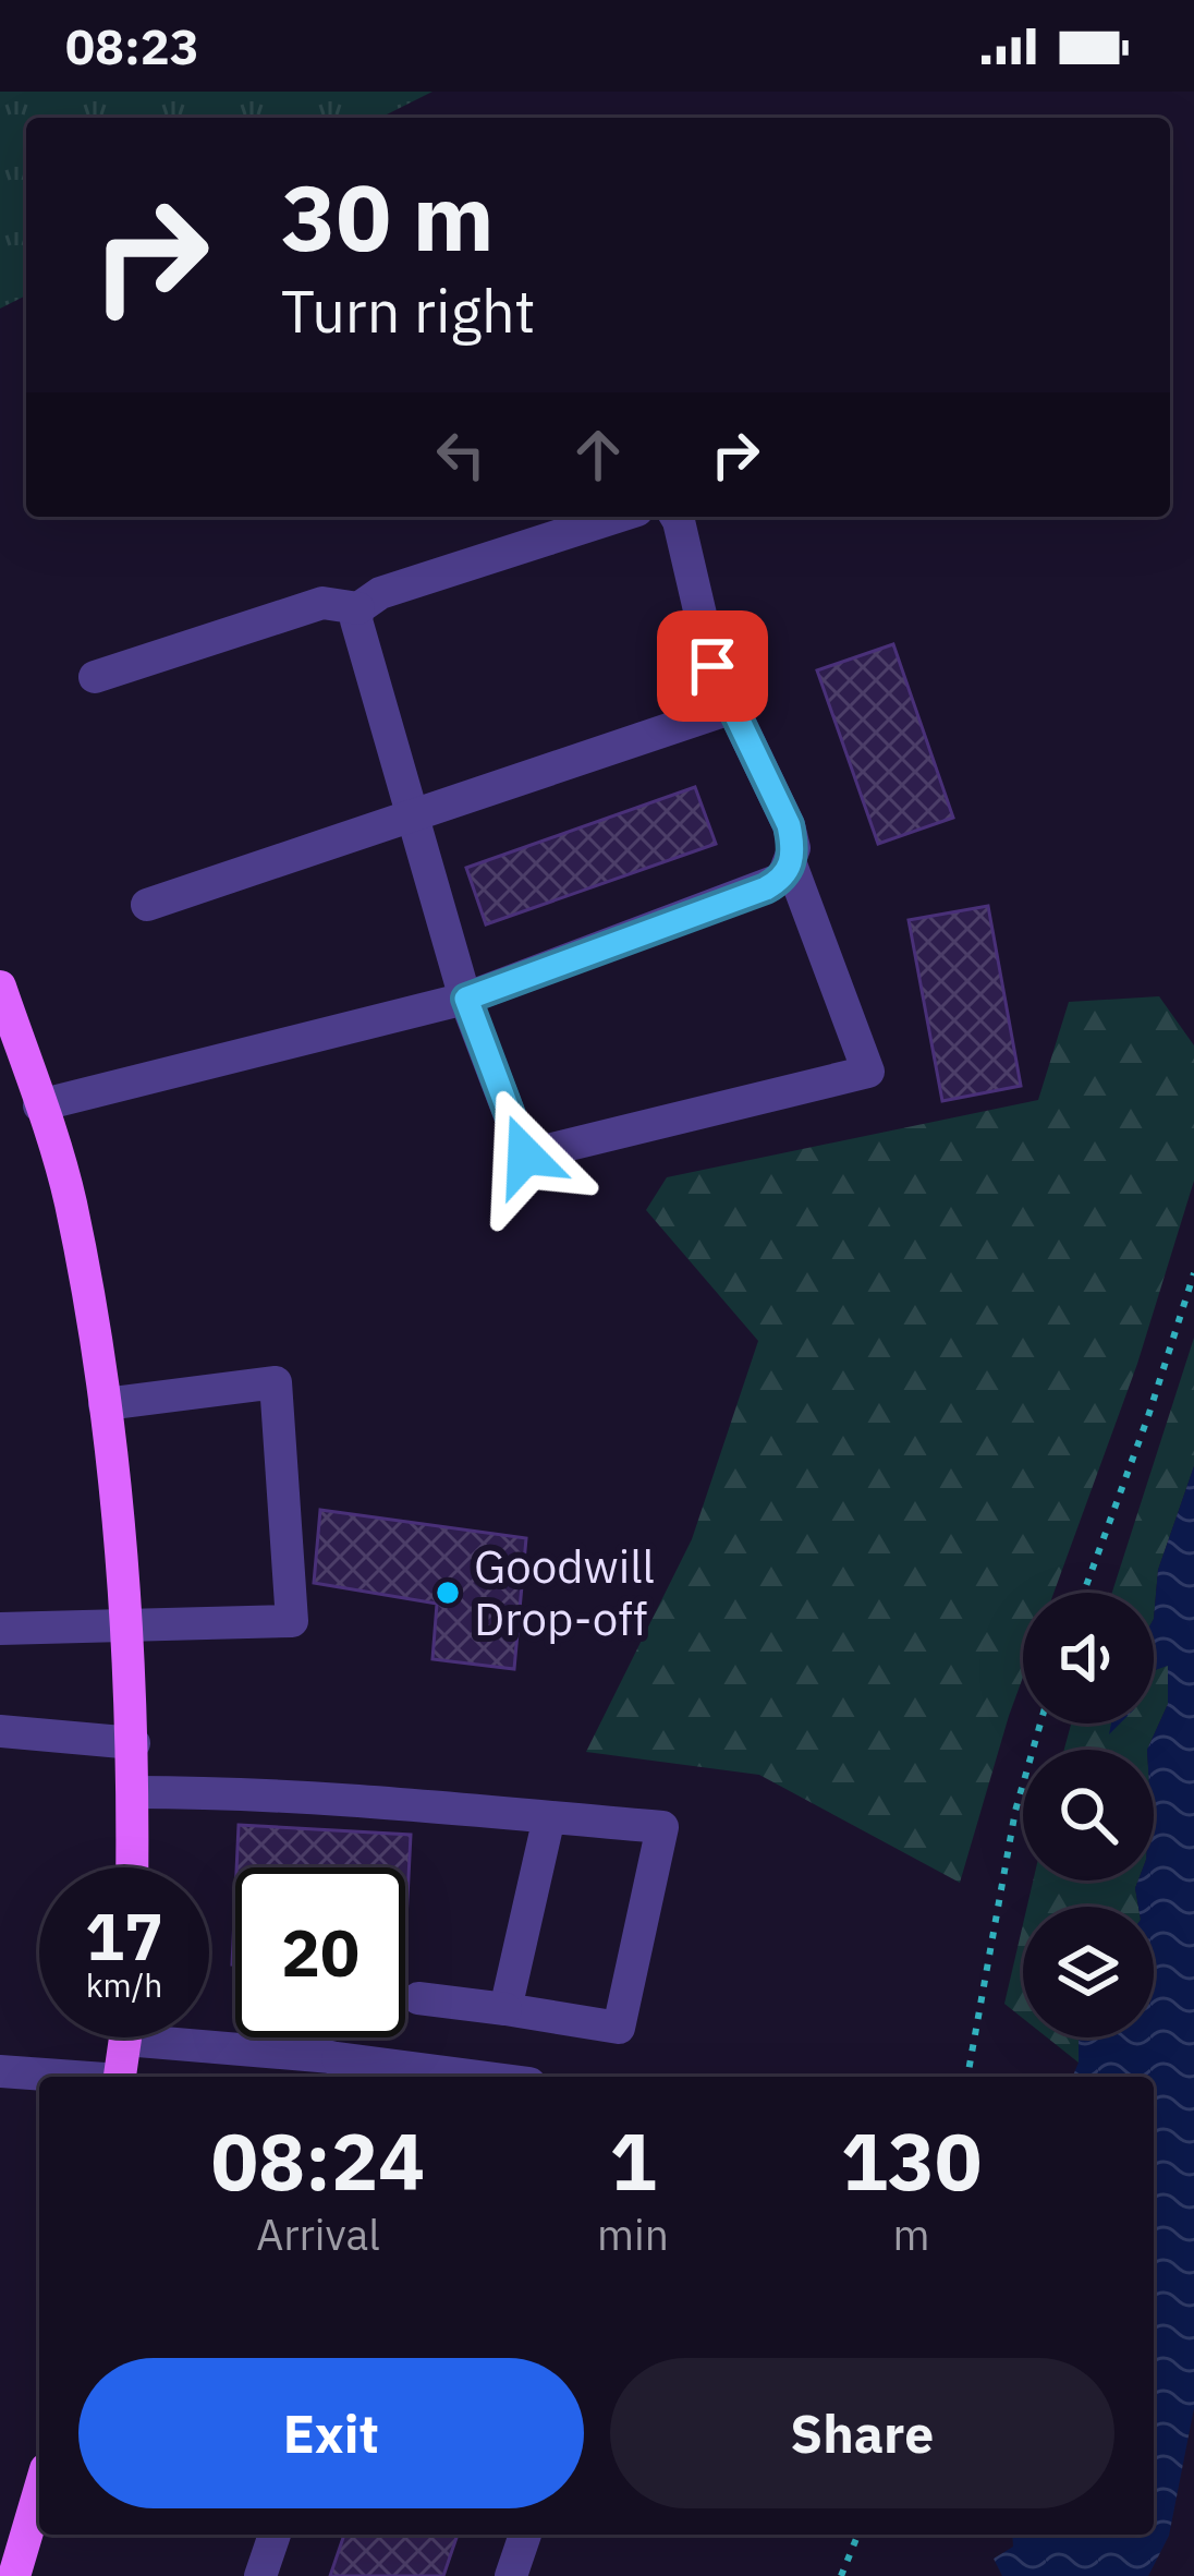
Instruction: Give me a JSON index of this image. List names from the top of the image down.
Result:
{
  "places": ["Goodwill Drop-off"],
  "page": {
    "status": "08:23",
    "turn": ["30 m", "Turn right"],
    "speed": "17 km/h",
    "limit": "20",
    "eta": [
      "08:24",
      "Arrival",
      "1",
      "min",
      "130",
      "m"
    ],
    "buttons": ["Exit", "Share"]
  }
}
